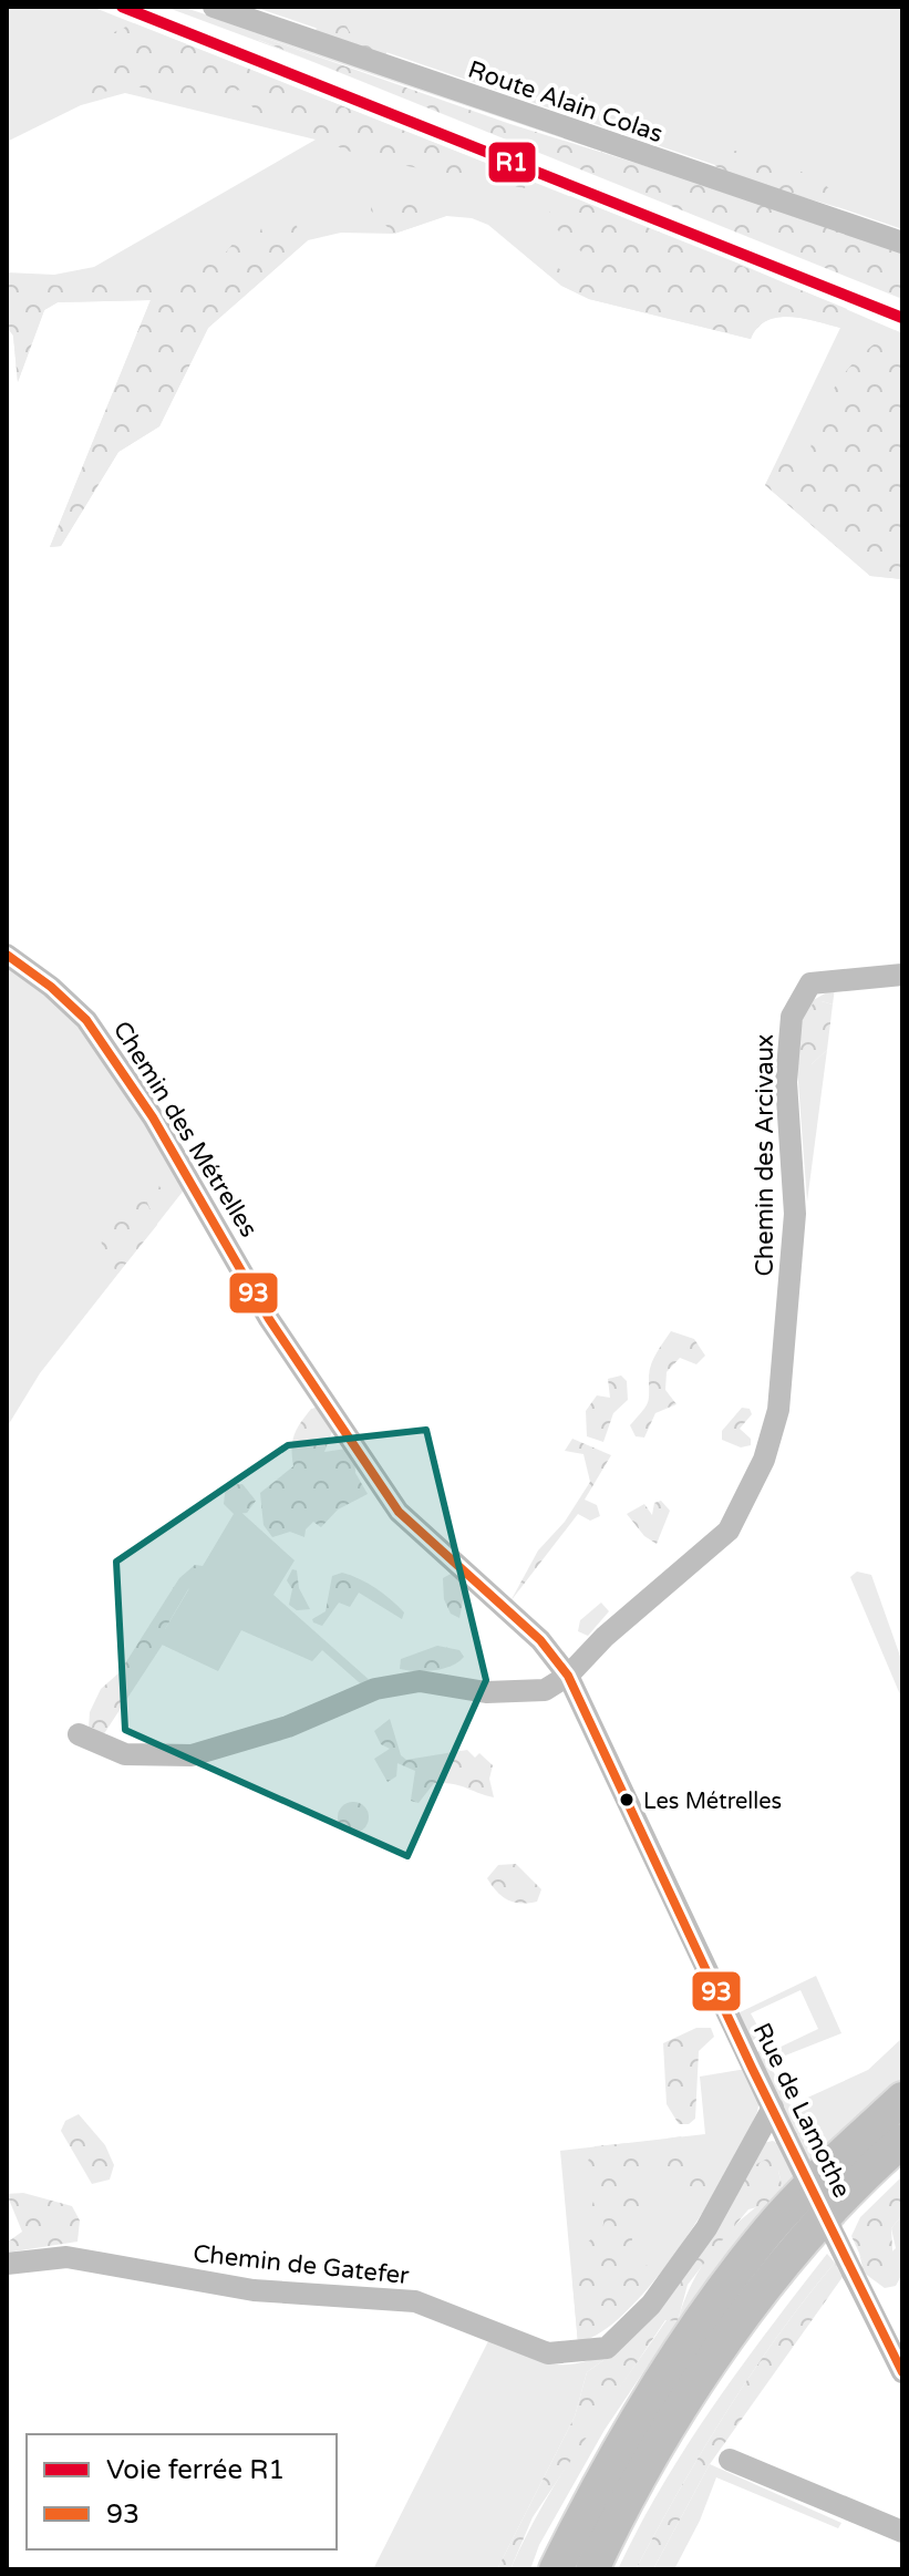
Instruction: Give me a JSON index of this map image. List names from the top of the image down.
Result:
{
  "streets": {
    "street": [
      "Route Alain Colas",
      "Chemin des Métrelles",
      "Chemin des Arcivaux",
      "Rue de Lamothe",
      "Chemin de Gatefer"
    ]
  },
  "crossings": [
    ["Chemin des Métrelles", "Chemin des Arcivaux"],
    ["Chemin des Métrelles", "Rue de Lamothe"],
    ["Chemin des Arcivaux", "Rue de Lamothe"],
    ["Rue de Lamothe", "Chemin de Gatefer"]
  ],
  "places": ["Les Métrelles"],
  "lines": ["rail line R1", "transit line 93"],
  "legend": ["Voie ferrée R1", "93"]
}
